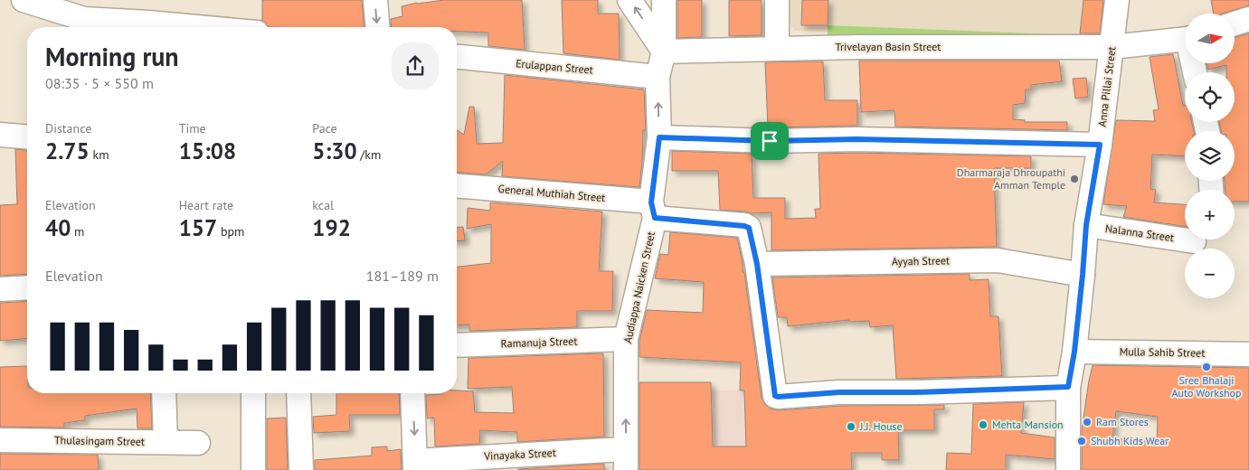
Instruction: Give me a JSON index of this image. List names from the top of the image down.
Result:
{
  "streets": {
    "street": [
      "Trivelayan Basin Street",
      "Erulappan Street",
      "Anna Pillai Street",
      "General Muthiah Street",
      "Nalanna Street",
      "Ayyah Street",
      "Audiappa Naicken Street",
      "Ramanuja Street",
      "Mulla Sahib Street",
      "Thulasingam Street",
      "Vinayaka Street"
    ]
  },
  "crossings": [
    ["Trivelayan Basin Street", "Anna Pillai Street"],
    ["Trivelayan Basin Street", "Audiappa Naicken Street"],
    ["Erulappan Street", "Audiappa Naicken Street"],
    ["Anna Pillai Street", "Nalanna Street"],
    ["Anna Pillai Street", "Ayyah Street"],
    ["Anna Pillai Street", "Mulla Sahib Street"],
    ["General Muthiah Street", "Ayyah Street"],
    ["General Muthiah Street", "Audiappa Naicken Street"],
    ["Audiappa Naicken Street", "Ramanuja Street"],
    ["Audiappa Naicken Street", "Vinayaka Street"]
  ],
  "places": [
    "Dharmaraja Dhroupathi Amman Temple",
    "Sree Bhalaji Auto Workshop",
    "Ram Stores",
    "Mehta Mansion",
    "J.J. House",
    "Shubh Kids Wear"
  ],
  "north": "right",
  "page": {
    "map_buttons": ["+", "−"],
    "heading": ["Morning run", "08:35 · 5 × 550 m"],
    "stats": [
      ["Distance", "2.75 km"],
      ["Time", "15:08"],
      ["Pace", "5:30 /km"],
      ["Elevation", "40 m"],
      ["Heart rate", "157 bpm"],
      ["kcal", "192"]
    ],
    "chart": ["Elevation", "181–189 m"]
  }
}
